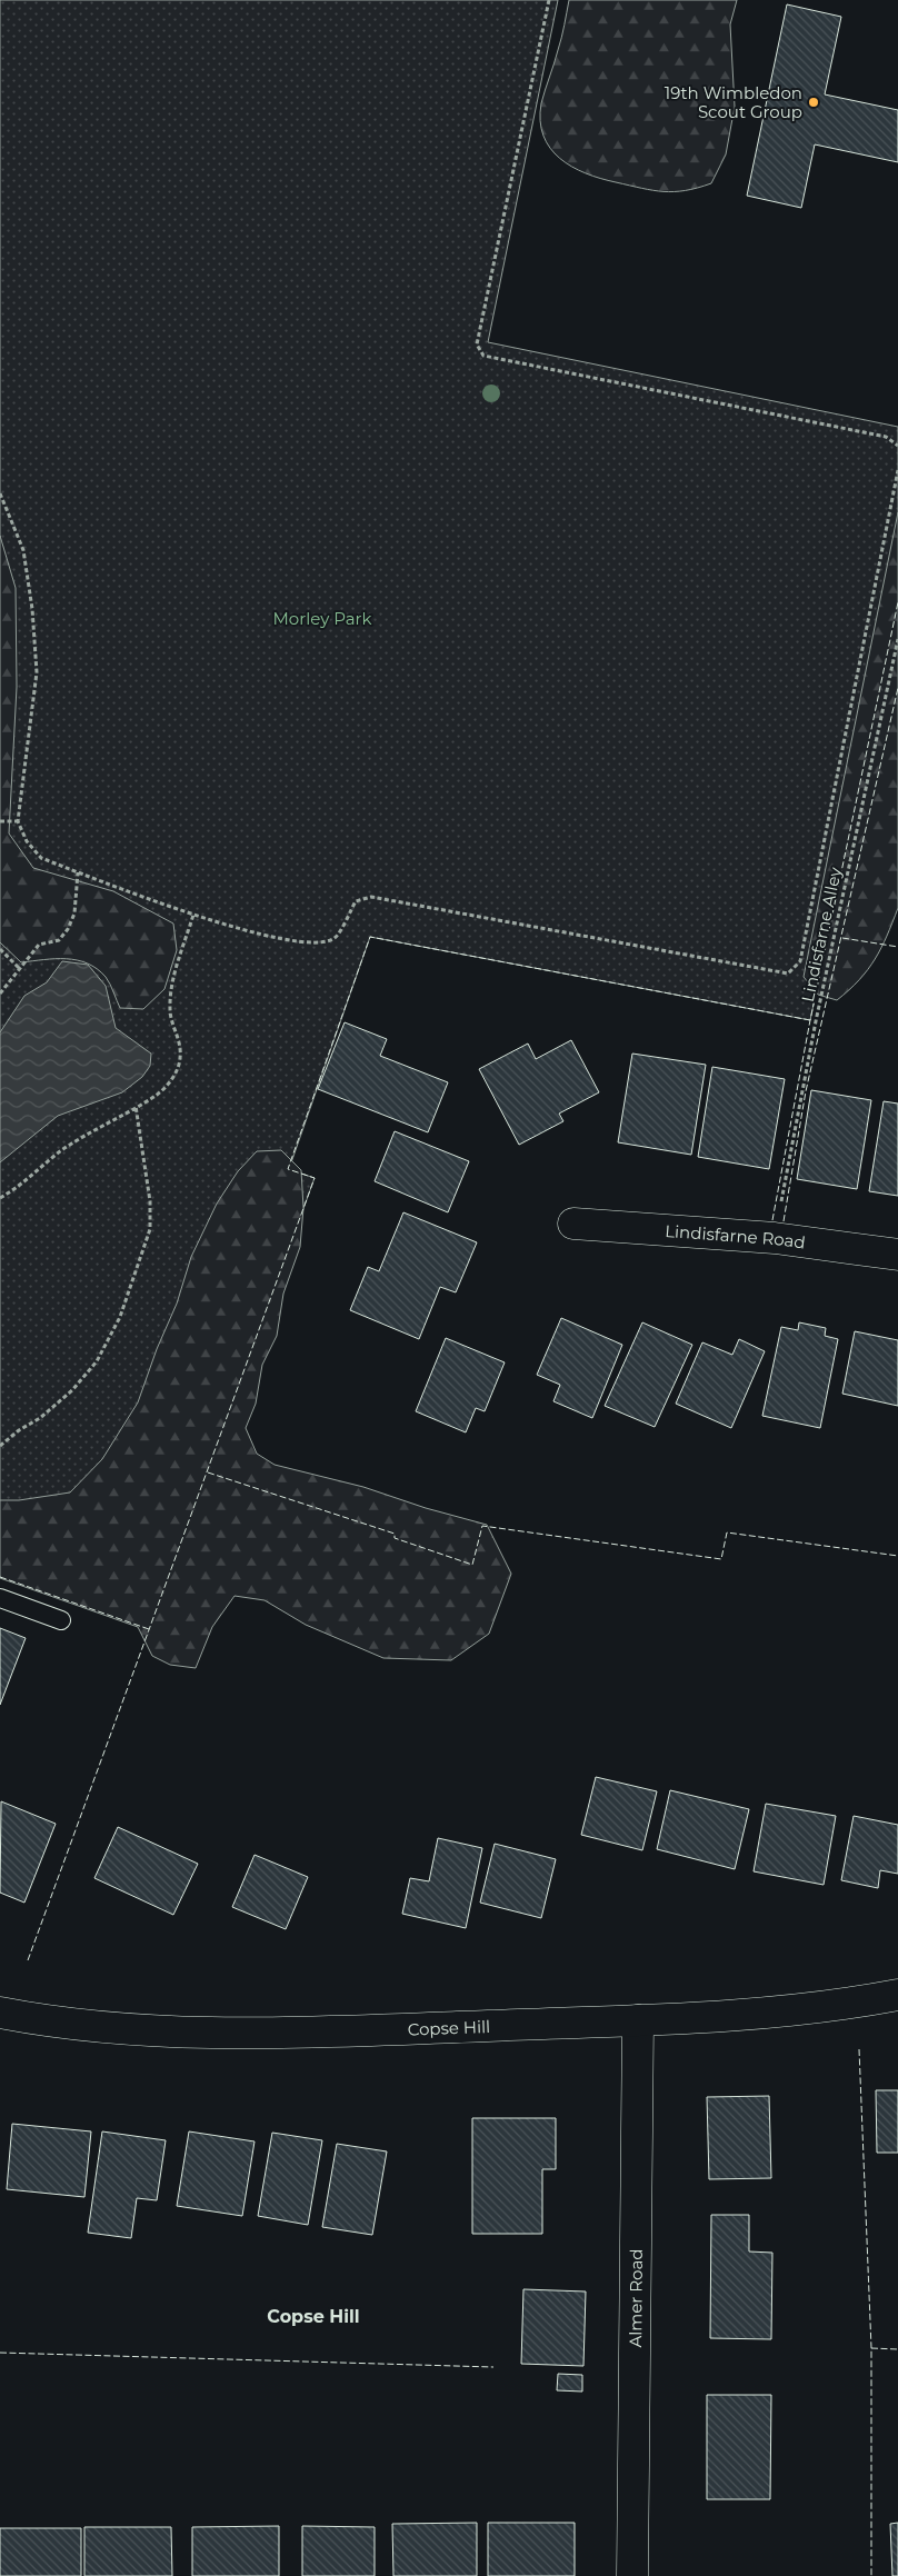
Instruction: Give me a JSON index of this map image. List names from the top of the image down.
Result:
{
  "streets": {
    "street": ["Lindisfarne Road", "Copse Hill", "Almer Road"],
    "path": ["Lindisfarne Alley"]
  },
  "crossings": [
    ["Lindisfarne Alley", "Lindisfarne Road"],
    ["Copse Hill", "Almer Road"]
  ],
  "districts": ["Copse Hill"],
  "parks": ["Morley Park"],
  "places": ["19th Wimbledon Scout Group"]
}
